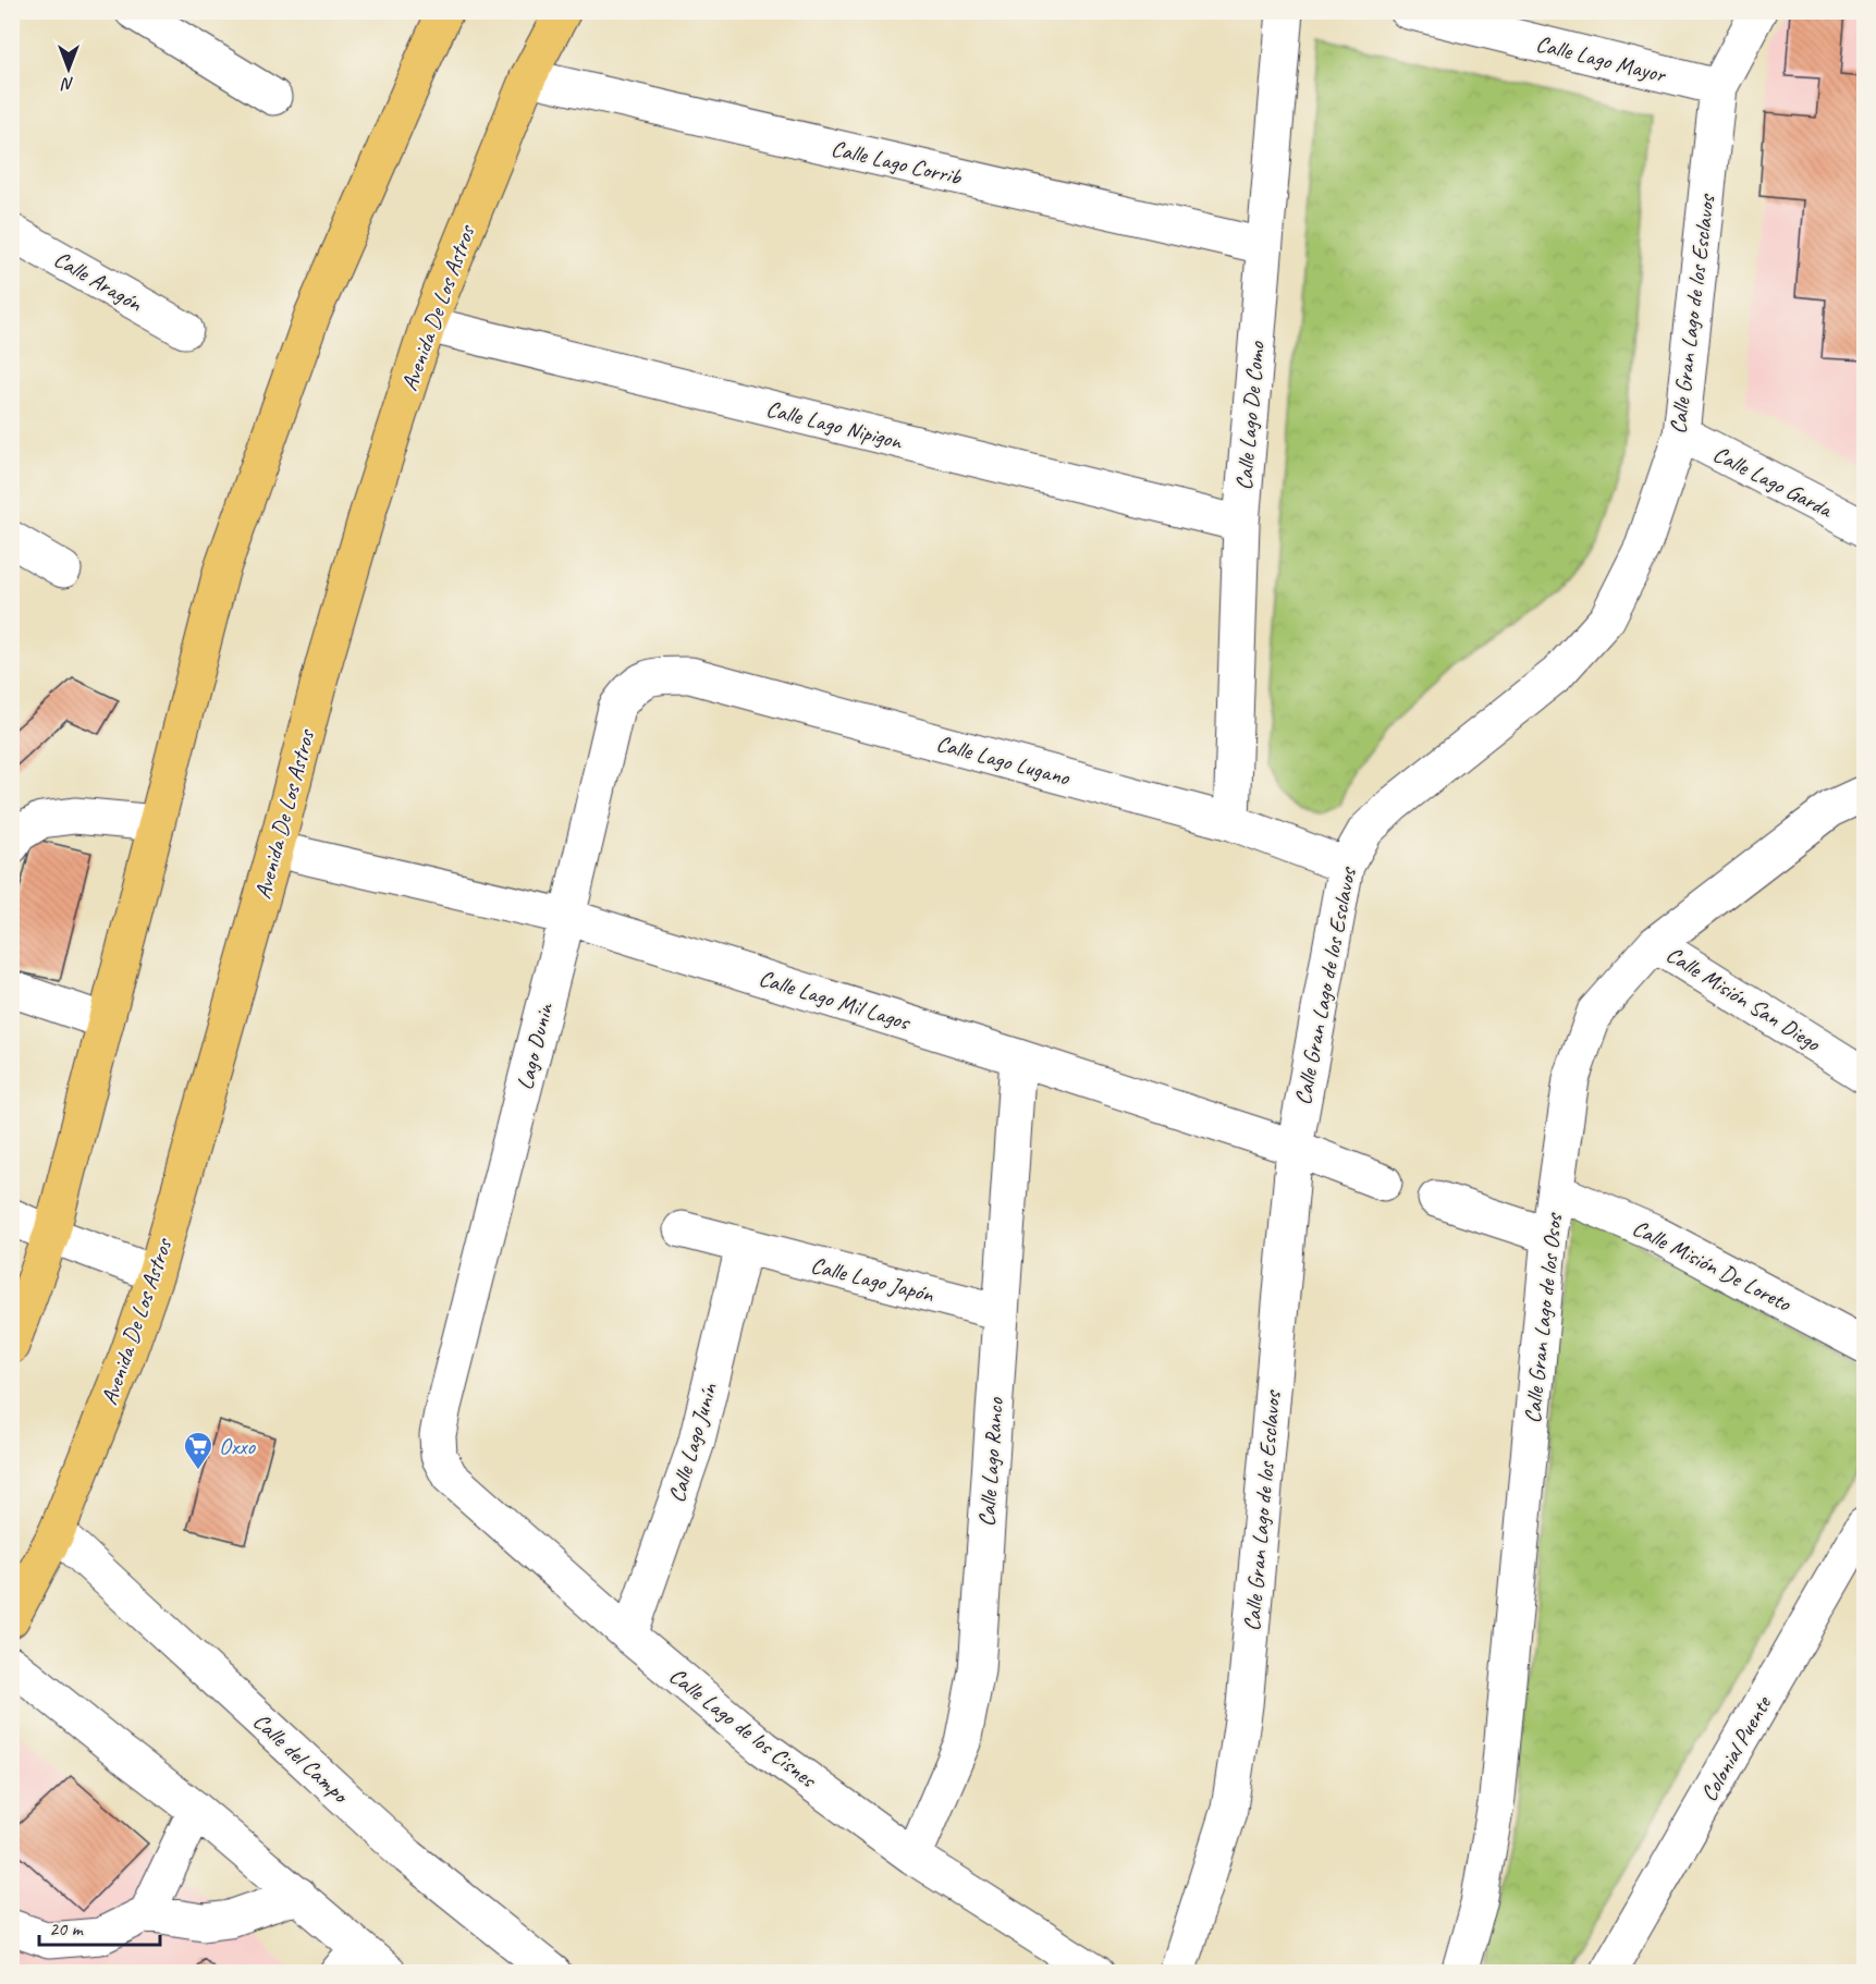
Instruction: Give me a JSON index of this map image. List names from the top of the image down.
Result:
{
  "streets": {
    "main road": ["Avenida De Los Astros"],
    "street": [
      "Calle Lago Mayor",
      "Calle Lago Corrib",
      "Calle Aragón",
      "Calle Gran Lago de los Esclavos",
      "Calle Lago De Como",
      "Calle Lago Nipigon",
      "Calle Lago Garda",
      "Calle Lago Lugano",
      "Calle Misión San Diego",
      "Calle Lago Mil Lagos",
      "Lago Dunin",
      "Calle Misión De Loreto",
      "Calle Lago Japón",
      "Calle Gran Lago de los Osos",
      "Calle Lago Junín",
      "Calle Lago Ranco",
      "Calle Lago de los Cisnes",
      "Colonial Puente",
      "Calle del Campo"
    ]
  },
  "crossings": [
    ["Calle Lago Mayor", "Calle Gran Lago de los Esclavos"],
    ["Calle Lago Corrib", "Avenida De Los Astros"],
    ["Calle Lago Corrib", "Calle Lago De Como"],
    ["Avenida De Los Astros", "Calle Lago Nipigon"],
    ["Avenida De Los Astros", "Calle Lago Mil Lagos"],
    ["Avenida De Los Astros", "Calle del Campo"],
    ["Calle Gran Lago de los Esclavos", "Calle Lago Garda"],
    ["Calle Gran Lago de los Esclavos", "Calle Lago Lugano"],
    ["Calle Gran Lago de los Esclavos", "Calle Lago Mil Lagos"],
    ["Calle Lago De Como", "Calle Lago Nipigon"],
    ["Calle Lago De Como", "Calle Lago Lugano"],
    ["Calle Lago Lugano", "Lago Dunin"],
    ["Calle Misión San Diego", "Calle Gran Lago de los Osos"],
    ["Calle Lago Mil Lagos", "Lago Dunin"],
    ["Calle Lago Mil Lagos", "Calle Lago Ranco"],
    ["Lago Dunin", "Calle Lago de los Cisnes"],
    ["Calle Misión De Loreto", "Calle Gran Lago de los Osos"],
    ["Calle Lago Japón", "Calle Lago Junín"],
    ["Calle Lago Japón", "Calle Lago Ranco"],
    ["Calle Lago Junín", "Calle Lago de los Cisnes"],
    ["Calle Lago Ranco", "Calle Lago de los Cisnes"]
  ],
  "places": {
    "supermarket": ["Oxxo"]
  },
  "scale_bar": "20 m",
  "north": "bottom"
}
